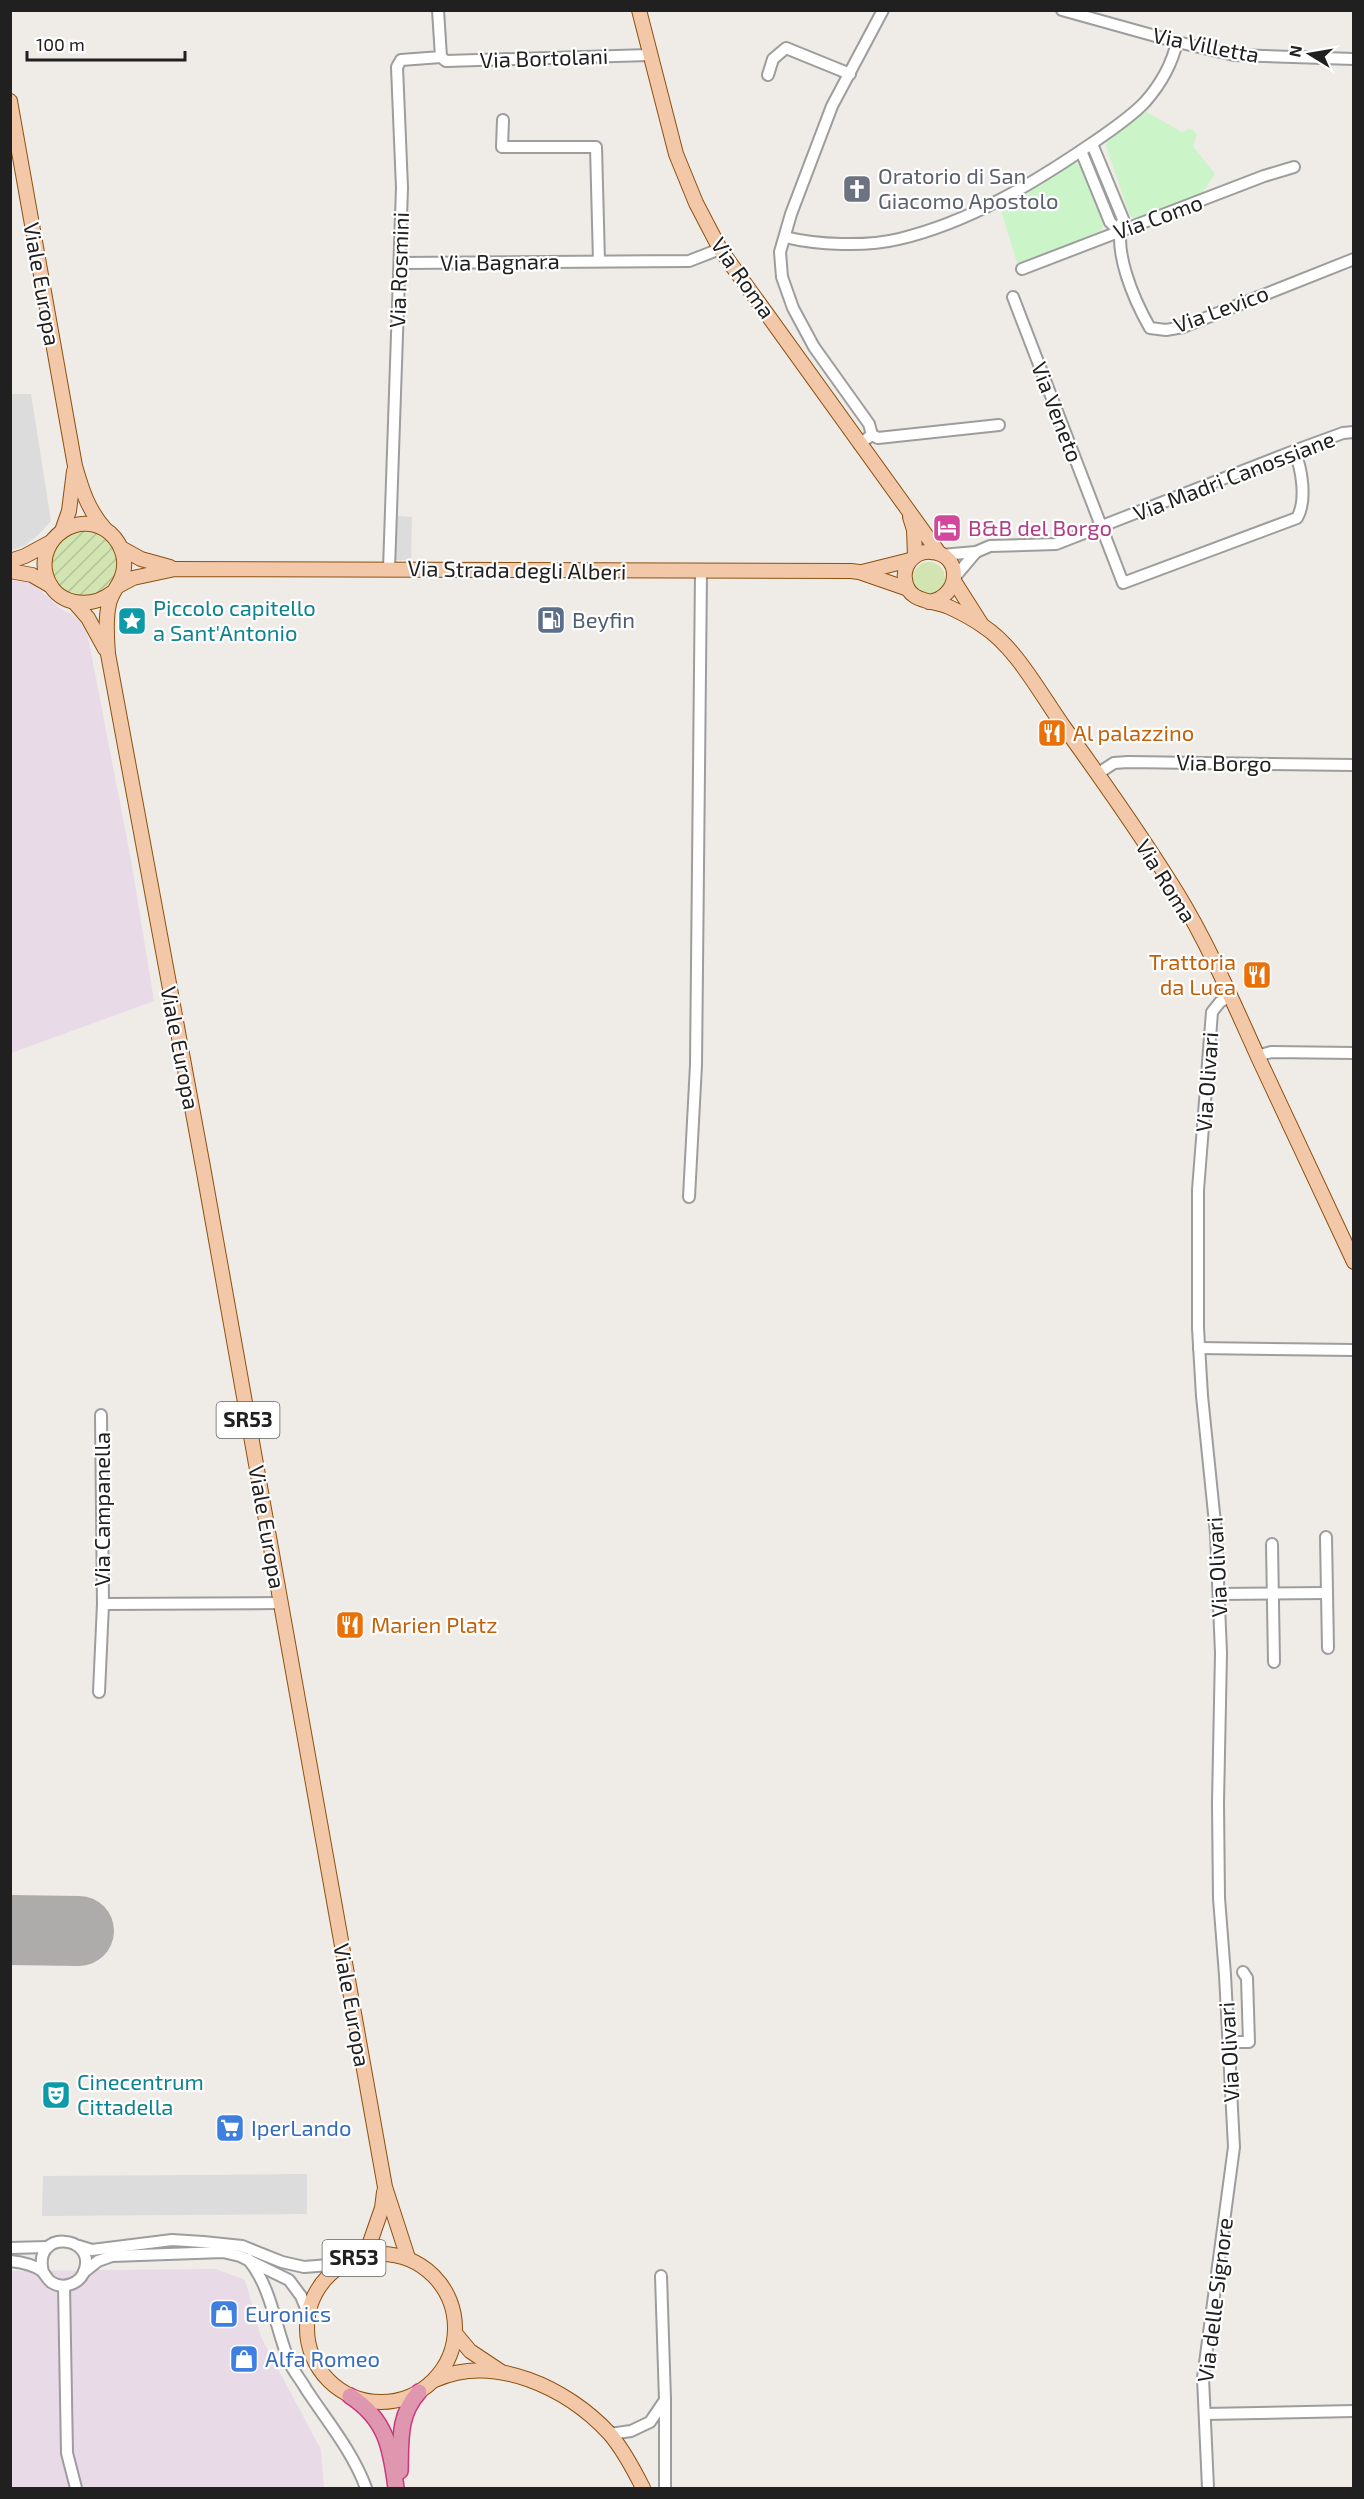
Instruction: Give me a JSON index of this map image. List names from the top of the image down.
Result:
{
  "streets": {
    "highway": ["SR53"],
    "main road": ["Via Roma", "Viale Europa", "Via Strada degli Alberi"],
    "street": [
      "Via Villetta",
      "Via Bortolani",
      "Via Como",
      "Via Bagnara",
      "Via Rosmini",
      "Via Levico",
      "Via Veneto",
      "Via Madri Canossiane",
      "Via Borgo",
      "Via Olivari",
      "Via Campanella",
      "Via delle Signore"
    ]
  },
  "crossings": [
    ["Via Bortolani", "Via Rosmini"],
    ["Via Bortolani", "Via Roma"],
    ["Via Como", "Via Levico"],
    ["Via Bagnara", "Via Rosmini"],
    ["Via Bagnara", "Via Roma"],
    ["Via Rosmini", "Via Strada degli Alberi"],
    ["Via Roma", "Via Madri Canossiane"],
    ["Via Roma", "Via Strada degli Alberi"],
    ["Via Roma", "Via Borgo"],
    ["Via Roma", "Via Olivari"],
    ["Viale Europa", "Via Strada degli Alberi"],
    ["Viale Europa", "SR53"],
    ["Viale Europa", "Via Campanella"],
    ["Via Veneto", "Via Madri Canossiane"],
    ["Via Madri Canossiane", "Via Strada degli Alberi"],
    ["Via Olivari", "Via delle Signore"]
  ],
  "places": {
    "church": ["Oratorio di San Giacomo Apostolo"],
    "hotel": ["B&B del Borgo"],
    "fuel station": ["Beyfin"],
    "place": ["Piccolo capitello a Sant'Antonio"],
    "restaurant": ["Al palazzino", "Trattoria da Luca", "Marien Platz"],
    "theatre": ["Cinecentrum Cittadella"],
    "supermarket": ["IperLando"],
    "shop": ["Euronics", "Alfa Romeo"]
  },
  "scale_bar": "100 m",
  "north": "left"
}
